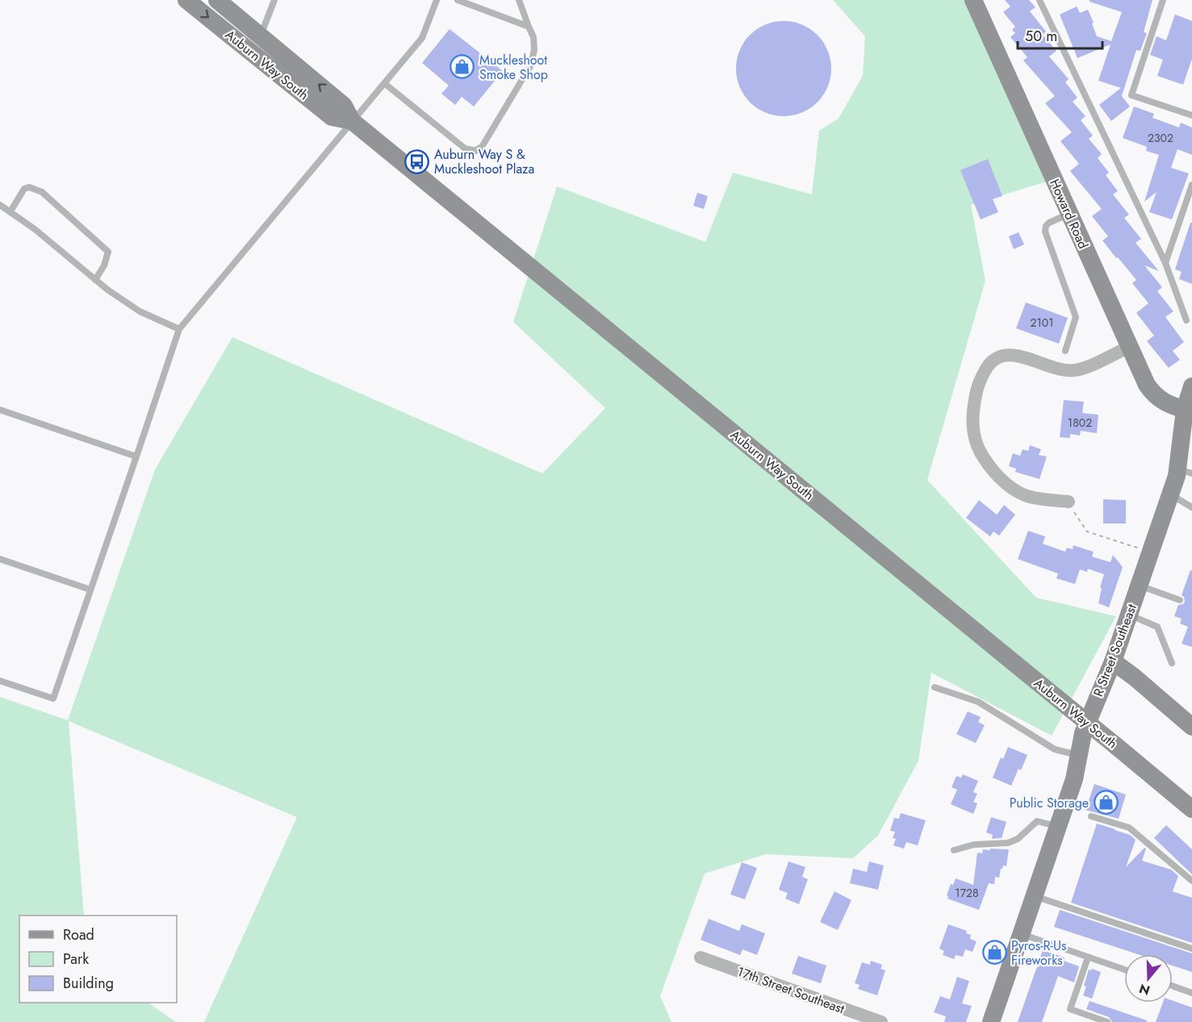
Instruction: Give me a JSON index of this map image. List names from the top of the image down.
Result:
{
  "streets": {
    "main road": ["Auburn Way South", "Howard Road", "R Street Southeast"],
    "street": ["17th Street Southeast"]
  },
  "crossings": [
    ["Howard Road", "R Street Southeast"]
  ],
  "places": {
    "shop": ["Muckleshoot Smoke Shop", "Public Storage", "Pyros-R-Us Fireworks"],
    "bus stop": ["Auburn Way S & Muckleshoot Plaza"]
  },
  "house_numbers": [
    "2302",
    "2101",
    "1802",
    "1728"
  ],
  "legend": ["Road", "Park", "Building"],
  "scale_bar": "50 m",
  "north": "bottom"
}
